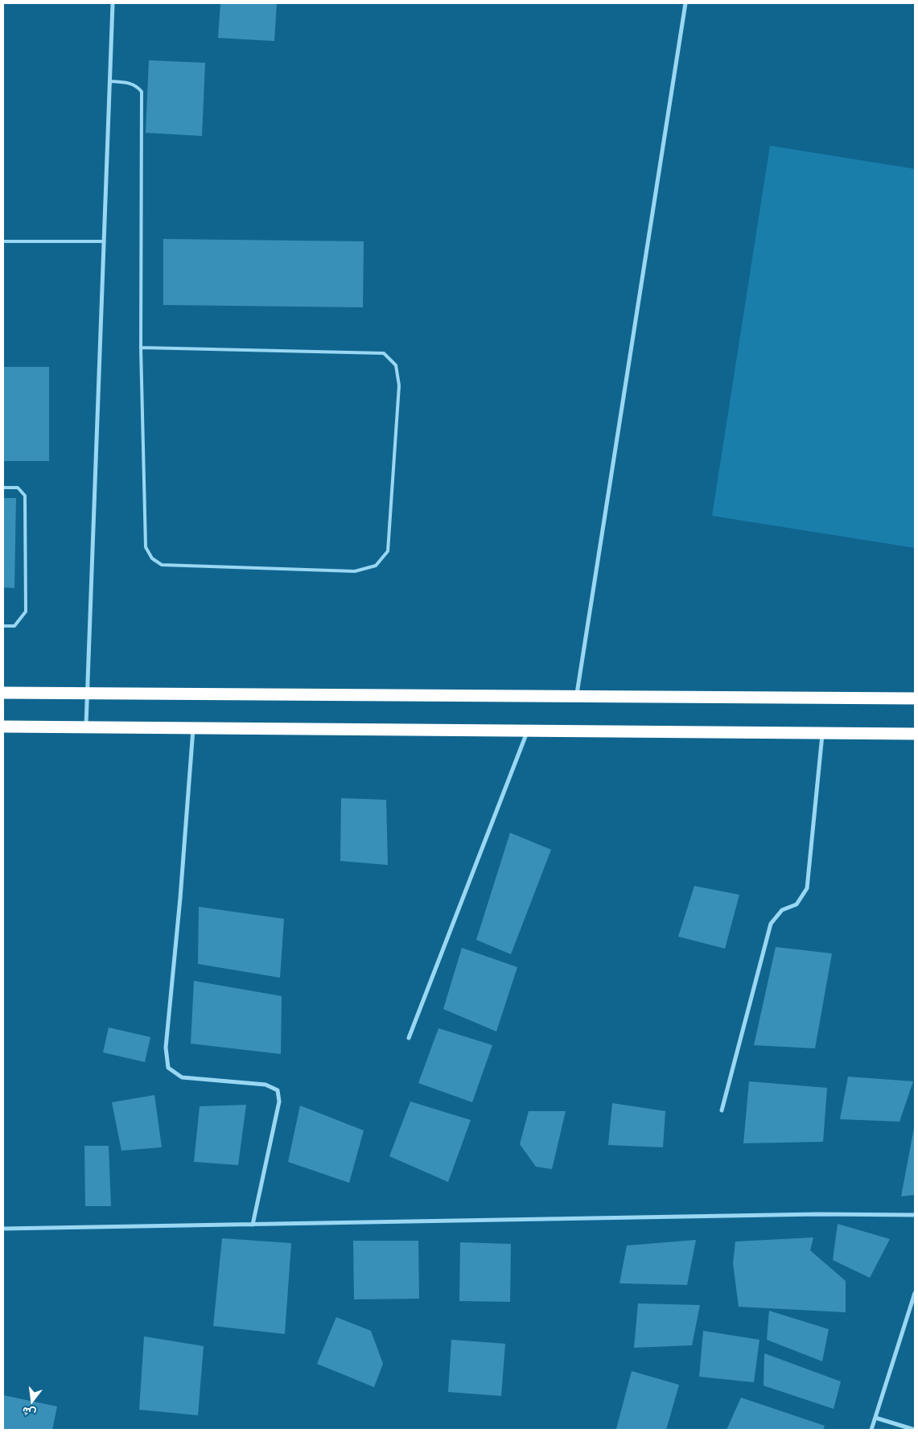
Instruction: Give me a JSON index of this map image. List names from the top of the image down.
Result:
{
  "north": "bottom"
}
